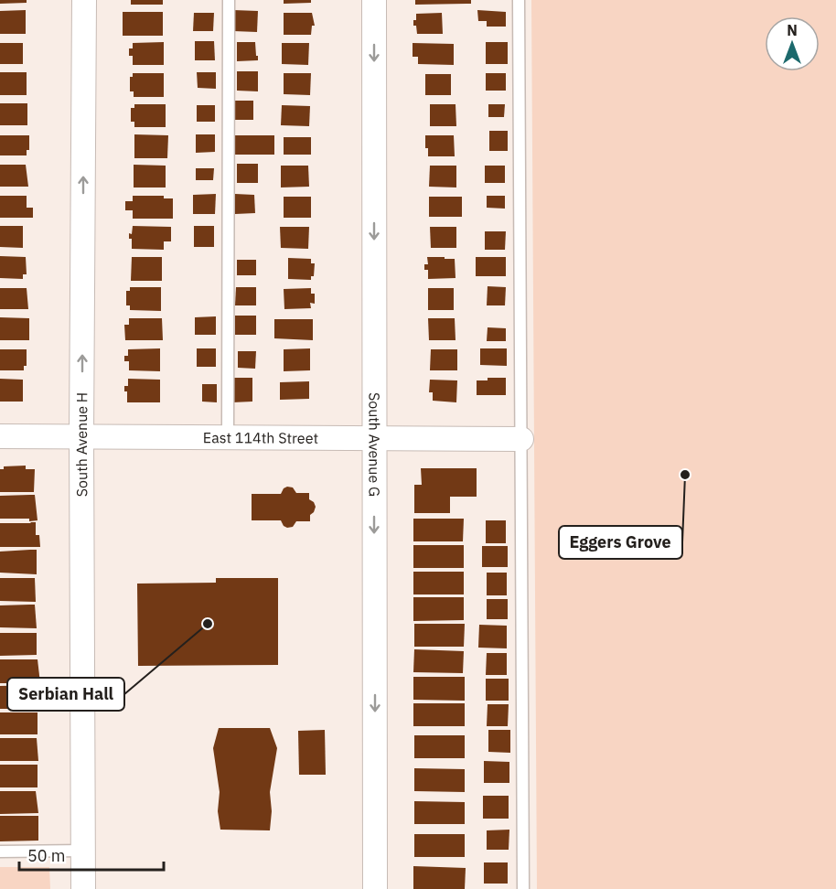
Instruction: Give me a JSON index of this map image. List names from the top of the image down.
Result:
{
  "streets": {
    "street": ["East 114th Street", "South Avenue H", "South Avenue G"]
  },
  "crossings": [
    ["East 114th Street", "South Avenue H"],
    ["East 114th Street", "South Avenue G"]
  ],
  "one_way": ["South Avenue H", "South Avenue G"],
  "places": ["Eggers Grove", "Serbian Hall"],
  "scale_bar": "50 m",
  "north": "top"
}
